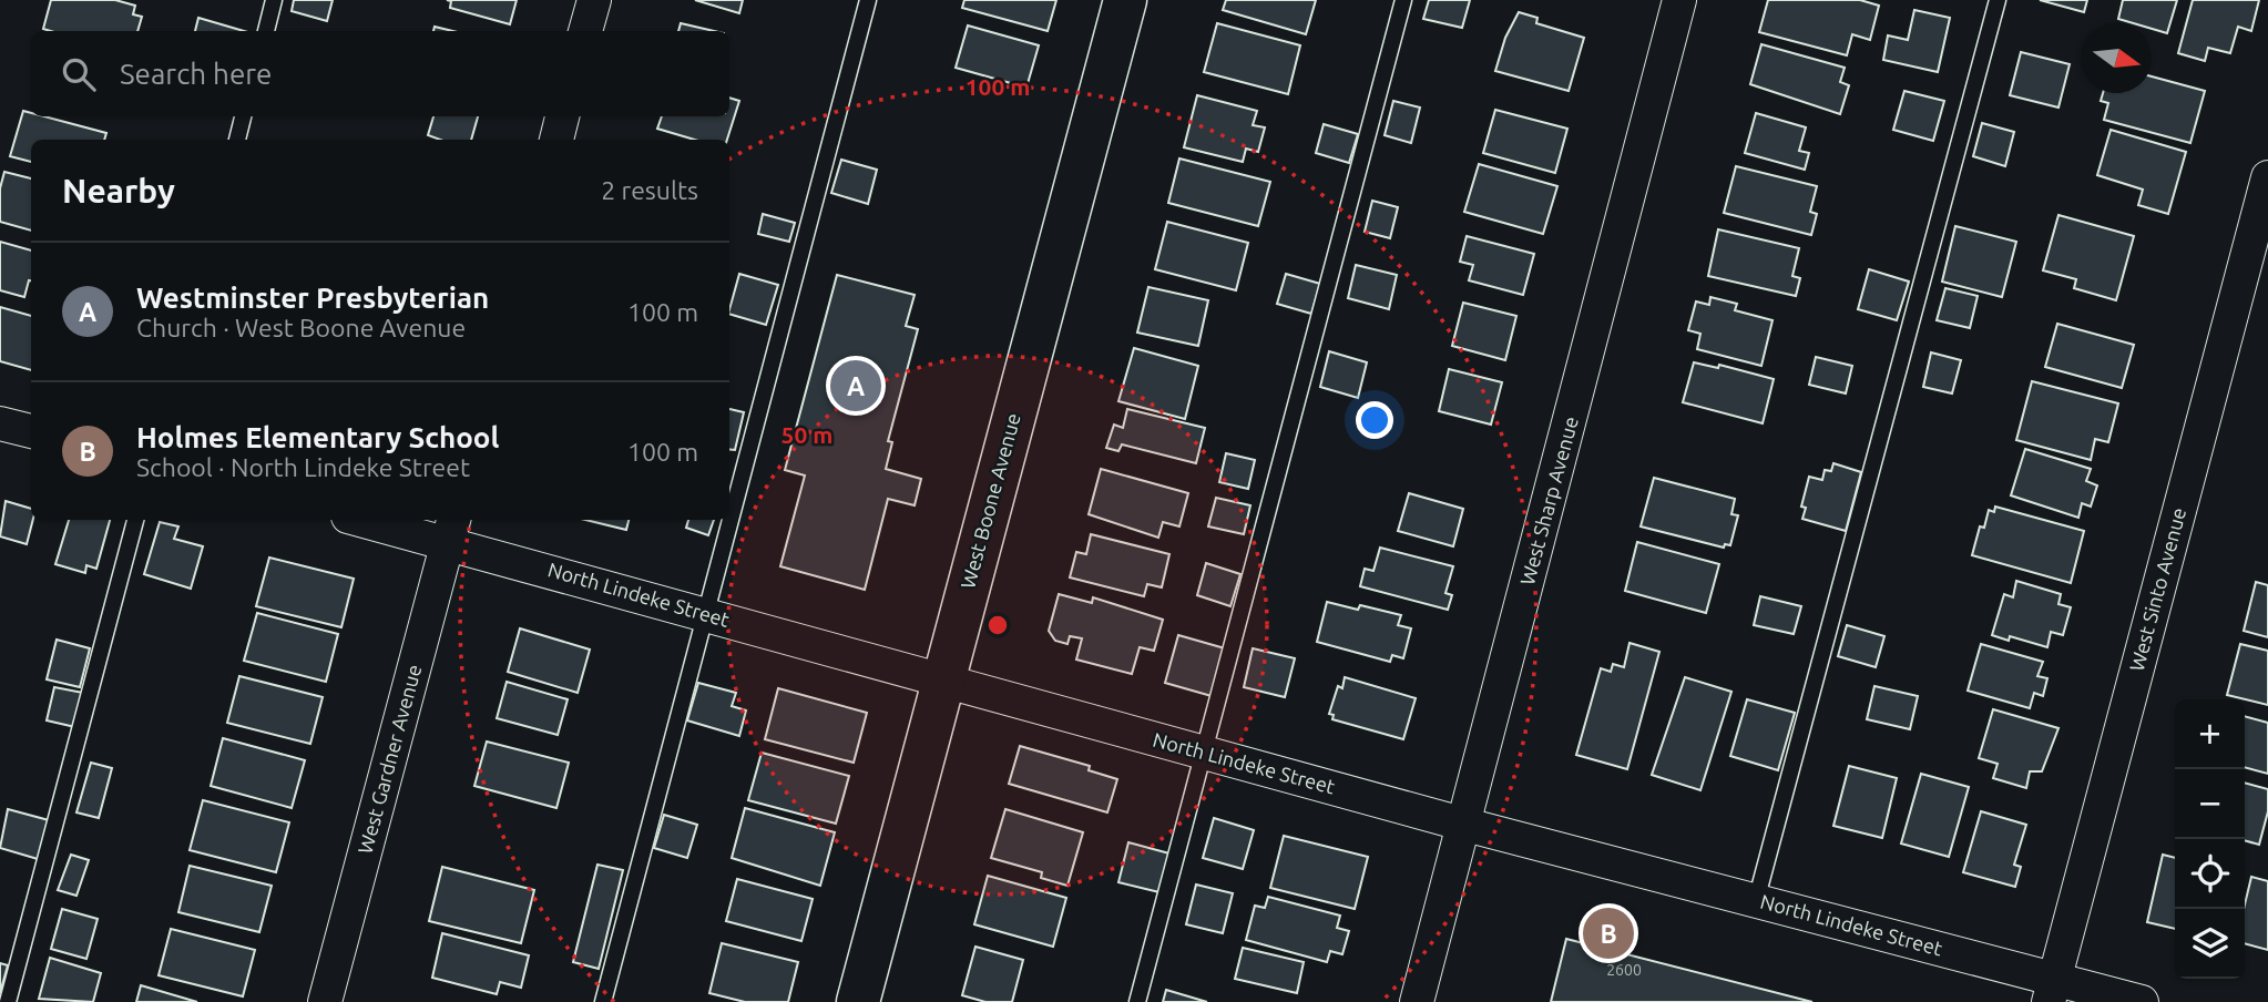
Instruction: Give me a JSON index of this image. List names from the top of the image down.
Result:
{
  "streets": {
    "main road": ["West Boone Avenue"],
    "street": [
      "West Sharp Avenue",
      "West Sinto Avenue",
      "North Lindeke Street",
      "West Gardner Avenue"
    ]
  },
  "crossings": [
    ["West Boone Avenue", "North Lindeke Street"],
    ["West Sharp Avenue", "North Lindeke Street"],
    ["West Sinto Avenue", "North Lindeke Street"],
    ["North Lindeke Street", "West Gardner Avenue"]
  ],
  "house_numbers": ["2600"],
  "north": "right",
  "page": {
    "search": "Search here",
    "heading": ["Nearby", "2 results"],
    "list": [
      {
        "mark": "A",
        "name": "Westminster Presbyterian",
        "note": "Church · West Boone Avenue",
        "value": "100 m"
      },
      {
        "mark": "B",
        "name": "Holmes Elementary School",
        "note": "School · North Lindeke Street",
        "value": "100 m"
      }
    ],
    "pins": ["A", "B"],
    "map_buttons": ["+", "−"]
  },
  "rings": ["100 m", "50 m"]
}
